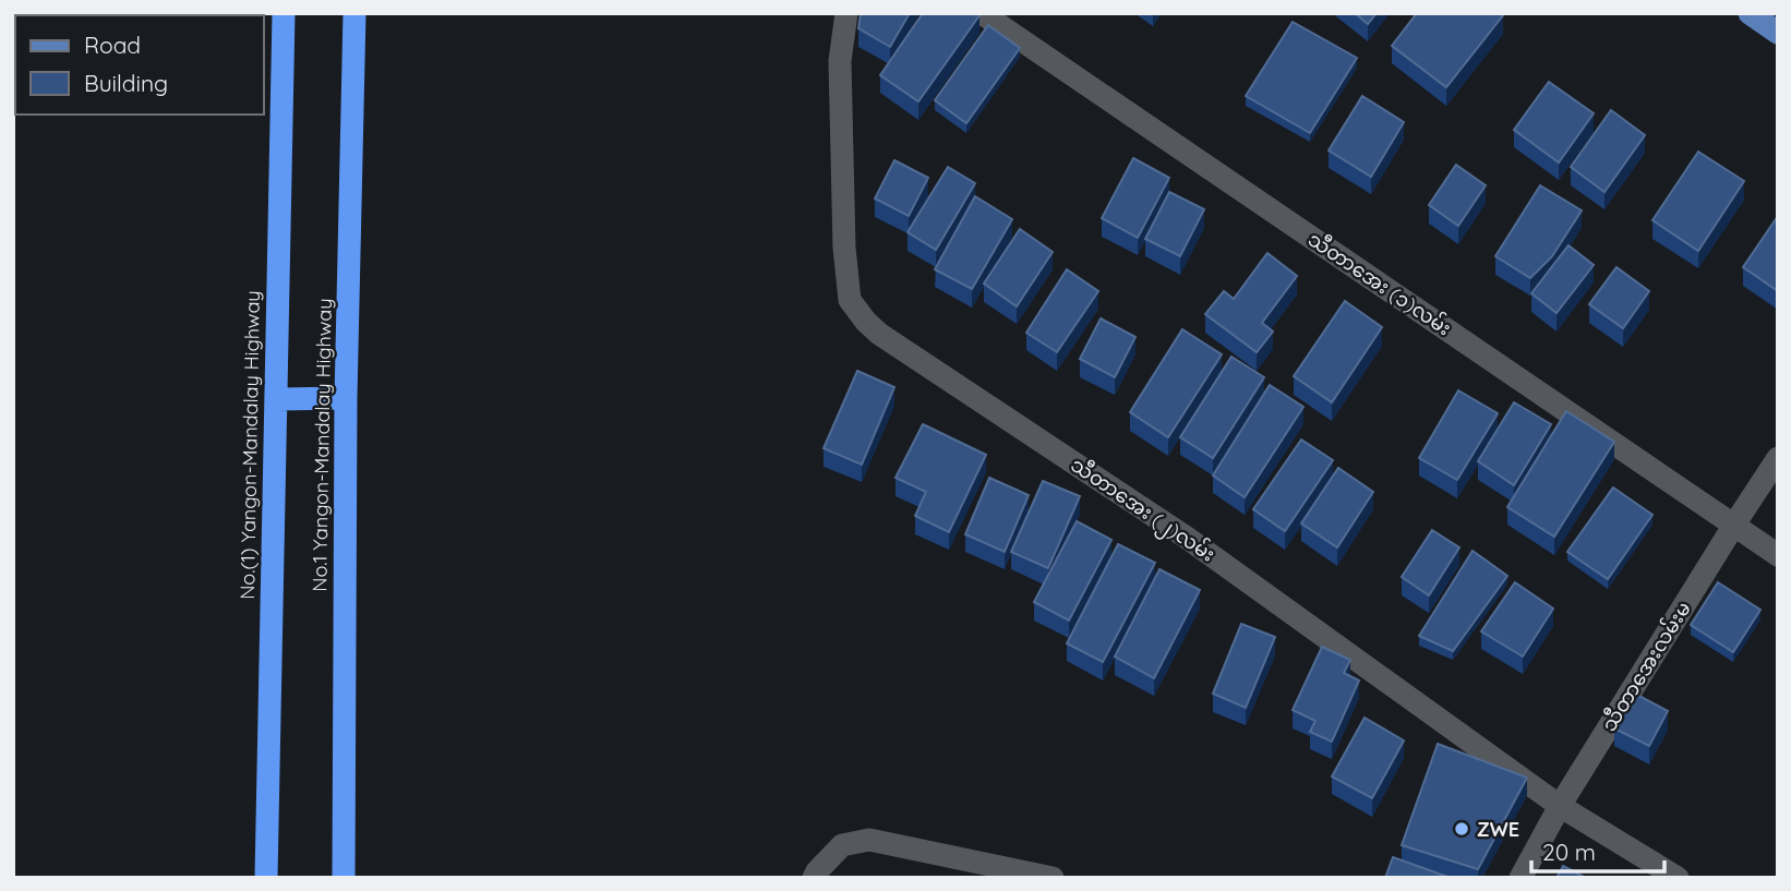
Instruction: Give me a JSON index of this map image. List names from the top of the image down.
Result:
{
  "streets": {
    "highway": ["No.(1) Yangon-Mandalay Highway", "No.1 Yangon-Mandalay Highway"],
    "street": ["သီတာအေး (၁)လမ်း", "သီတာအေး (၂)လမ်း", "သီတာအေးလမ်းမ"]
  },
  "crossings": [
    ["သီတာအေး (၁)လမ်း", "သီတာအေးလမ်းမ"],
    ["သီတာအေး (၂)လမ်း", "သီတာအေးလမ်းမ"]
  ],
  "places": ["ZWE"],
  "legend": ["Road", "Building"],
  "scale_bar": "20 m"
}
